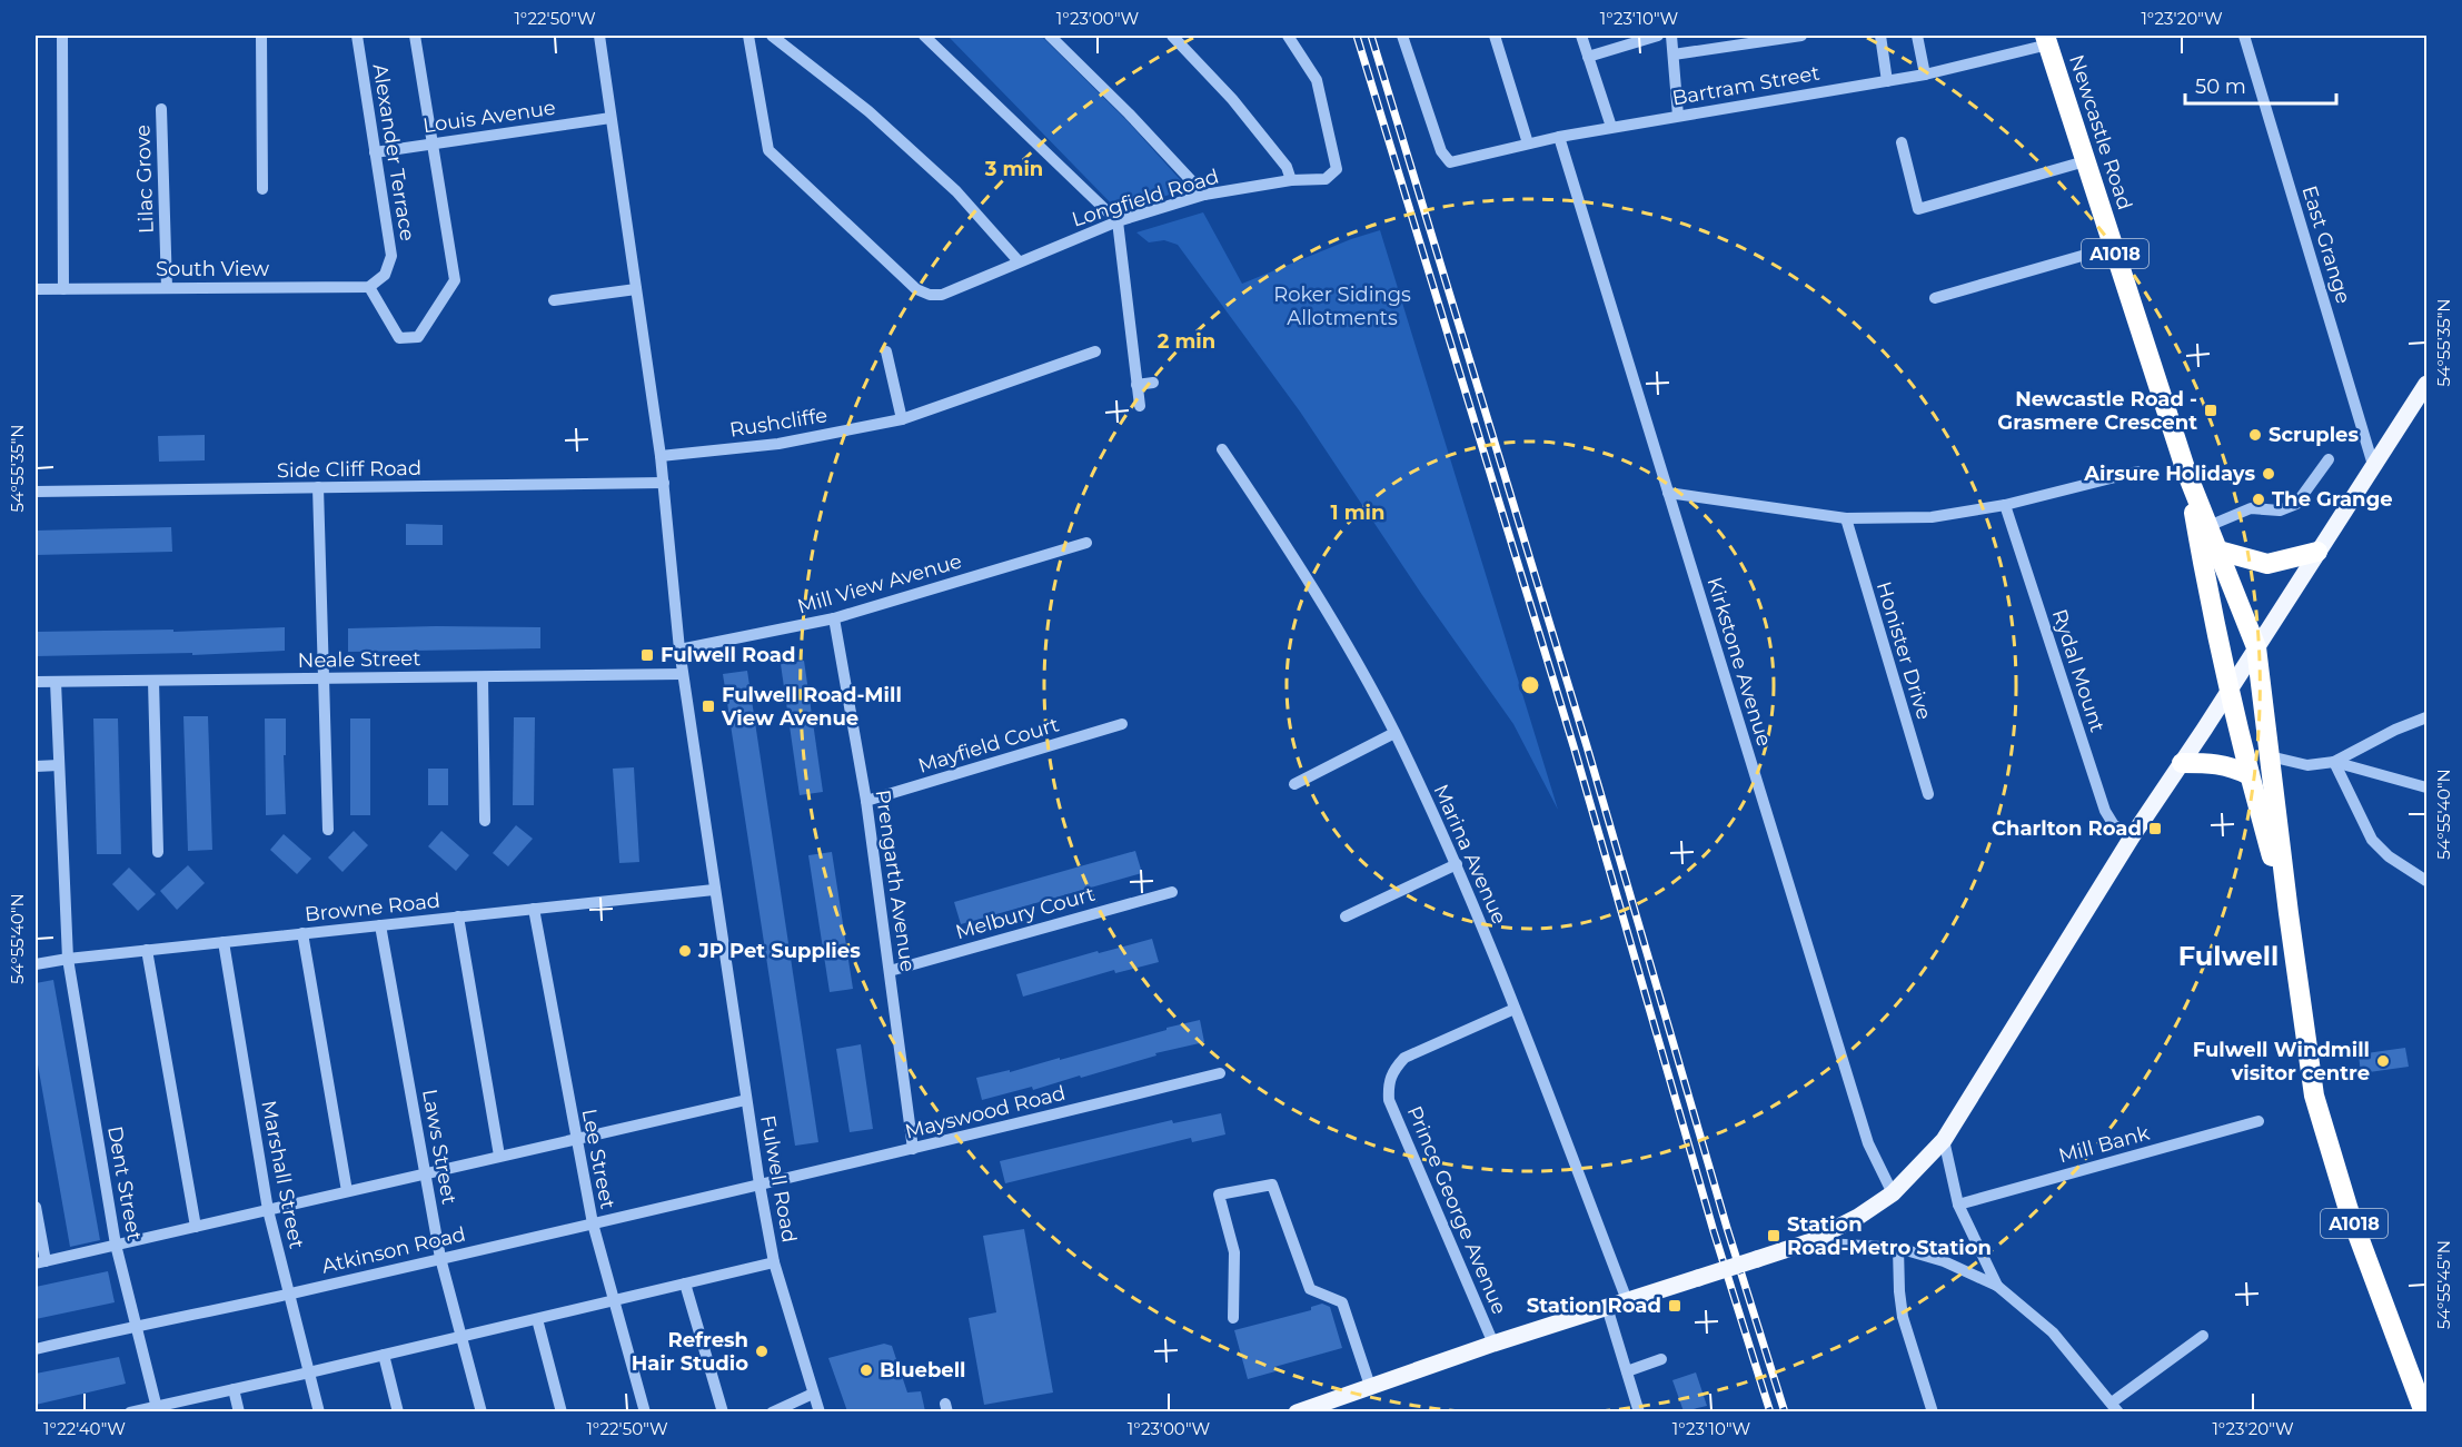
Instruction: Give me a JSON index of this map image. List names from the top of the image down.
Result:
{
  "streets": {
    "highway": ["Newcastle Road", "A1018"],
    "street": [
      "Bartram Street",
      "Louis Avenue",
      "Alexander Terrace",
      "Lilac Grove",
      "Longfield Road",
      "East Grange",
      "South View",
      "Rushcliffe",
      "Side Cliff Road",
      "Mill View Avenue",
      "Honister Drive",
      "Neale Street",
      "Kirkstone Avenue",
      "Rydal Mount",
      "Mayfield Court",
      "Marina Avenue",
      "Prengarth Avenue",
      "Browne Road",
      "Melbury Court",
      "Mayswood Road",
      "Mill Bank",
      "Laws Street",
      "Lee Street",
      "Marshall Street",
      "Fulwell Road",
      "Dent Street",
      "Prince George Avenue",
      "Atkinson Road"
    ]
  },
  "crossings": [
    ["Bartram Street", "Newcastle Road"],
    ["Bartram Street", "Kirkstone Avenue"],
    ["Louis Avenue", "Alexander Terrace"],
    ["Louis Avenue", "Fulwell Road"],
    ["Newcastle Road", "A1018"],
    ["Alexander Terrace", "South View"],
    ["Lilac Grove", "South View"],
    ["Rushcliffe", "Fulwell Road"],
    ["Side Cliff Road", "Fulwell Road"],
    ["Mill View Avenue", "Prengarth Avenue"],
    ["Mill View Avenue", "Fulwell Road"],
    ["Neale Street", "Fulwell Road"],
    ["Neale Street", "Dent Street"],
    ["Mayfield Court", "Prengarth Avenue"],
    ["Marina Avenue", "Prince George Avenue"],
    ["Prengarth Avenue", "Melbury Court"],
    ["Prengarth Avenue", "Mayswood Road"],
    ["Browne Road", "Laws Street"],
    ["Browne Road", "Lee Street"],
    ["Browne Road", "Marshall Street"],
    ["Browne Road", "Fulwell Road"],
    ["Browne Road", "Dent Street"],
    ["Mayswood Road", "Fulwell Road"],
    ["Mayswood Road", "Atkinson Road"],
    ["Laws Street", "Atkinson Road"],
    ["Lee Street", "Atkinson Road"],
    ["Marshall Street", "Atkinson Road"],
    ["Fulwell Road", "Atkinson Road"],
    ["Dent Street", "Atkinson Road"]
  ],
  "districts": ["Fulwell"],
  "parks": ["Roker Sidings Allotments"],
  "places": {
    "transit": [
      "Newcastle Road - Grasmere Crescent",
      "Fulwell Road",
      "Fulwell Road-Mill View Avenue",
      "Charlton Road",
      "Station Road-Metro Station",
      "Station Road"
    ],
    "other": [
      "Scruples",
      "Airsure Holidays",
      "The Grange",
      "JP Pet Supplies",
      "Fulwell Windmill visitor centre",
      "Refresh Hair Studio",
      "Bluebell"
    ]
  },
  "scale_bar": "50 m",
  "coordinates": [
    "1°22'50\"W",
    "1°23'00\"W",
    "1°23'10\"W",
    "1°23'20\"W",
    "54°55'35\"N",
    "54°55'40\"N",
    "54°55'45\"N",
    "1°22'40\"W"
  ],
  "rings": ["3 min", "2 min", "1 min"]
}
